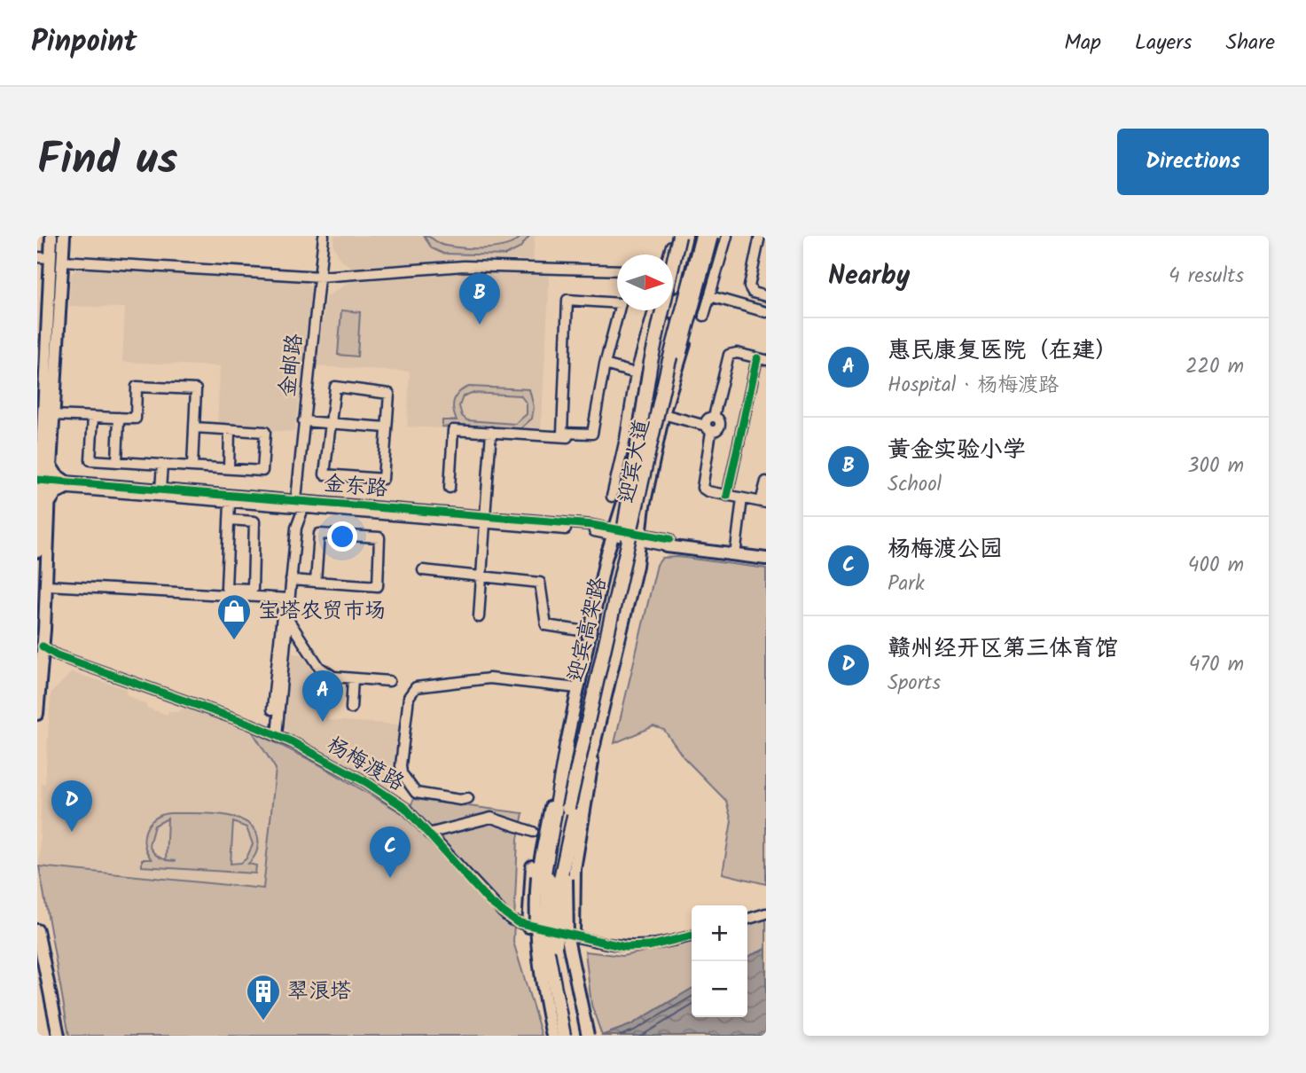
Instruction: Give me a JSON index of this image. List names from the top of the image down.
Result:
{
  "streets": {
    "highway": ["迎宾高架路"],
    "main road": ["迎宾大道", "金东路"],
    "street": ["金邮路", "杨梅渡路"]
  },
  "crossings": [
    ["金邮路", "金东路"],
    ["金邮路", "杨梅渡路"],
    ["迎宾大道", "金东路"],
    ["迎宾大道", "迎宾高架路"],
    ["迎宾大道", "杨梅渡路"],
    ["金东路", "迎宾高架路"]
  ],
  "places": {
    "shop": ["宝塔农贸市场"],
    "building": ["翠浪塔"]
  },
  "north": "right",
  "page": {
    "header": "Pinpoint",
    "nav": ["Map", "Layers", "Share"],
    "title": "Find us",
    "buttons": "Directions",
    "heading": ["Nearby", "4 results"],
    "pins": [
      "B",
      "A",
      "D",
      "C"
    ],
    "list": [
      {
        "mark": "A",
        "name": "惠民康复医院（在建）",
        "note": "Hospital · 杨梅渡路",
        "value": "220 m"
      },
      {
        "mark": "B",
        "name": "黄金实验小学",
        "note": "School",
        "value": "300 m"
      },
      {
        "mark": "C",
        "name": "杨梅渡公园",
        "note": "Park",
        "value": "400 m"
      },
      {
        "mark": "D",
        "name": "赣州经开区第三体育馆",
        "note": "Sports",
        "value": "470 m"
      }
    ],
    "map_buttons": ["+", "−"]
  }
}
